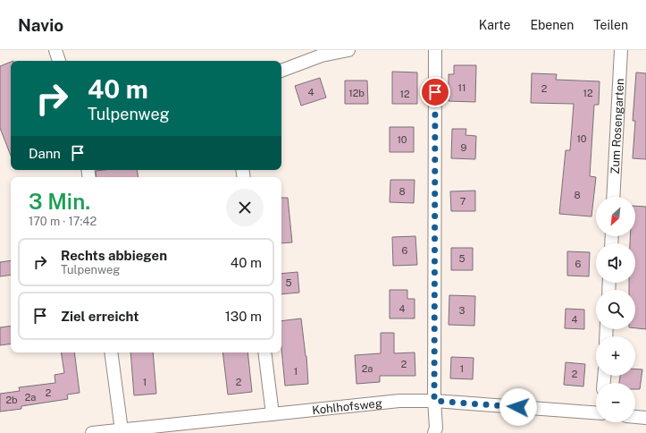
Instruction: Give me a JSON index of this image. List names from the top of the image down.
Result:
{
  "streets": {
    "street": ["Zum Rosengarten", "Kohlhofsweg"]
  },
  "house_numbers": [
    "11",
    "2",
    "4",
    "12b",
    "12",
    "12",
    "10",
    "10",
    "9",
    "8",
    "8",
    "7",
    "6",
    "5",
    "6",
    "5",
    "4",
    "3",
    "4",
    "2",
    "2a",
    "1",
    "1",
    "2",
    "1",
    "2",
    "2",
    "2a",
    "2b"
  ],
  "north": "bottom left",
  "page": {
    "header": "Navio",
    "nav": ["Karte", "Ebenen", "Teilen"],
    "turn": ["40 m", "Tulpenweg"],
    "then": "Dann",
    "heading": ["3 Min.", "170 m · 17:42"],
    "map_buttons": ["+", "−"],
    "list": [
      {
        "name": "Rechts abbiegen",
        "note": "Tulpenweg",
        "value": "40 m"
      },
      {
        "name": "Ziel erreicht",
        "value": "130 m"
      }
    ]
  }
}
